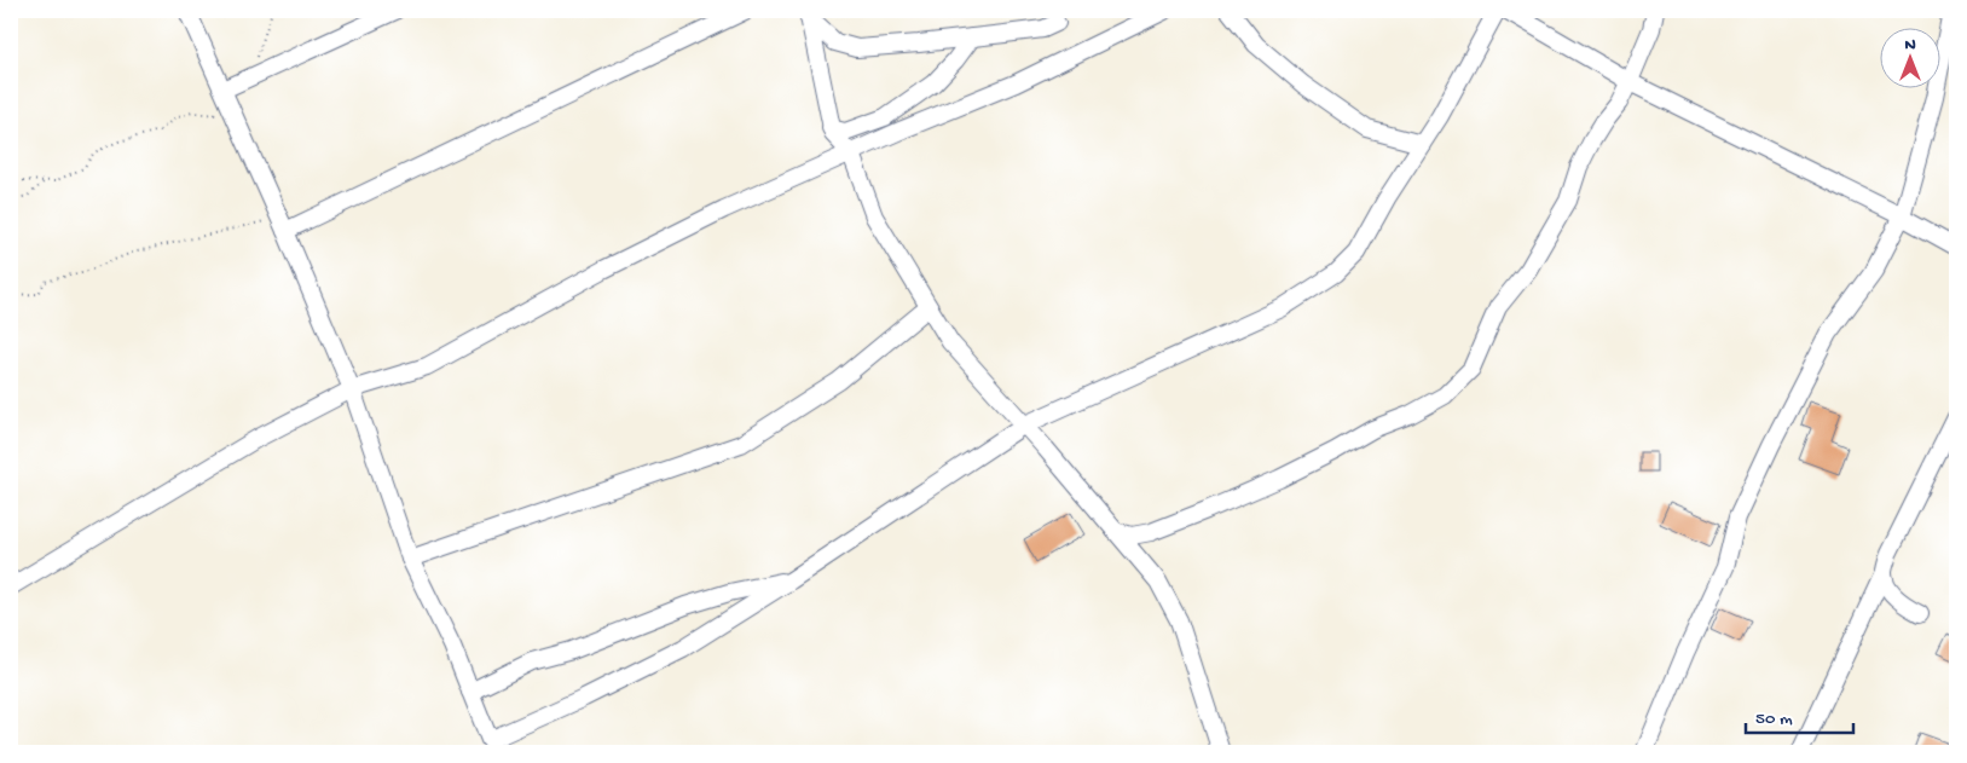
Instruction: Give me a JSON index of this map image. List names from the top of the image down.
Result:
{
  "scale_bar": "50 m",
  "north": "top"
}
